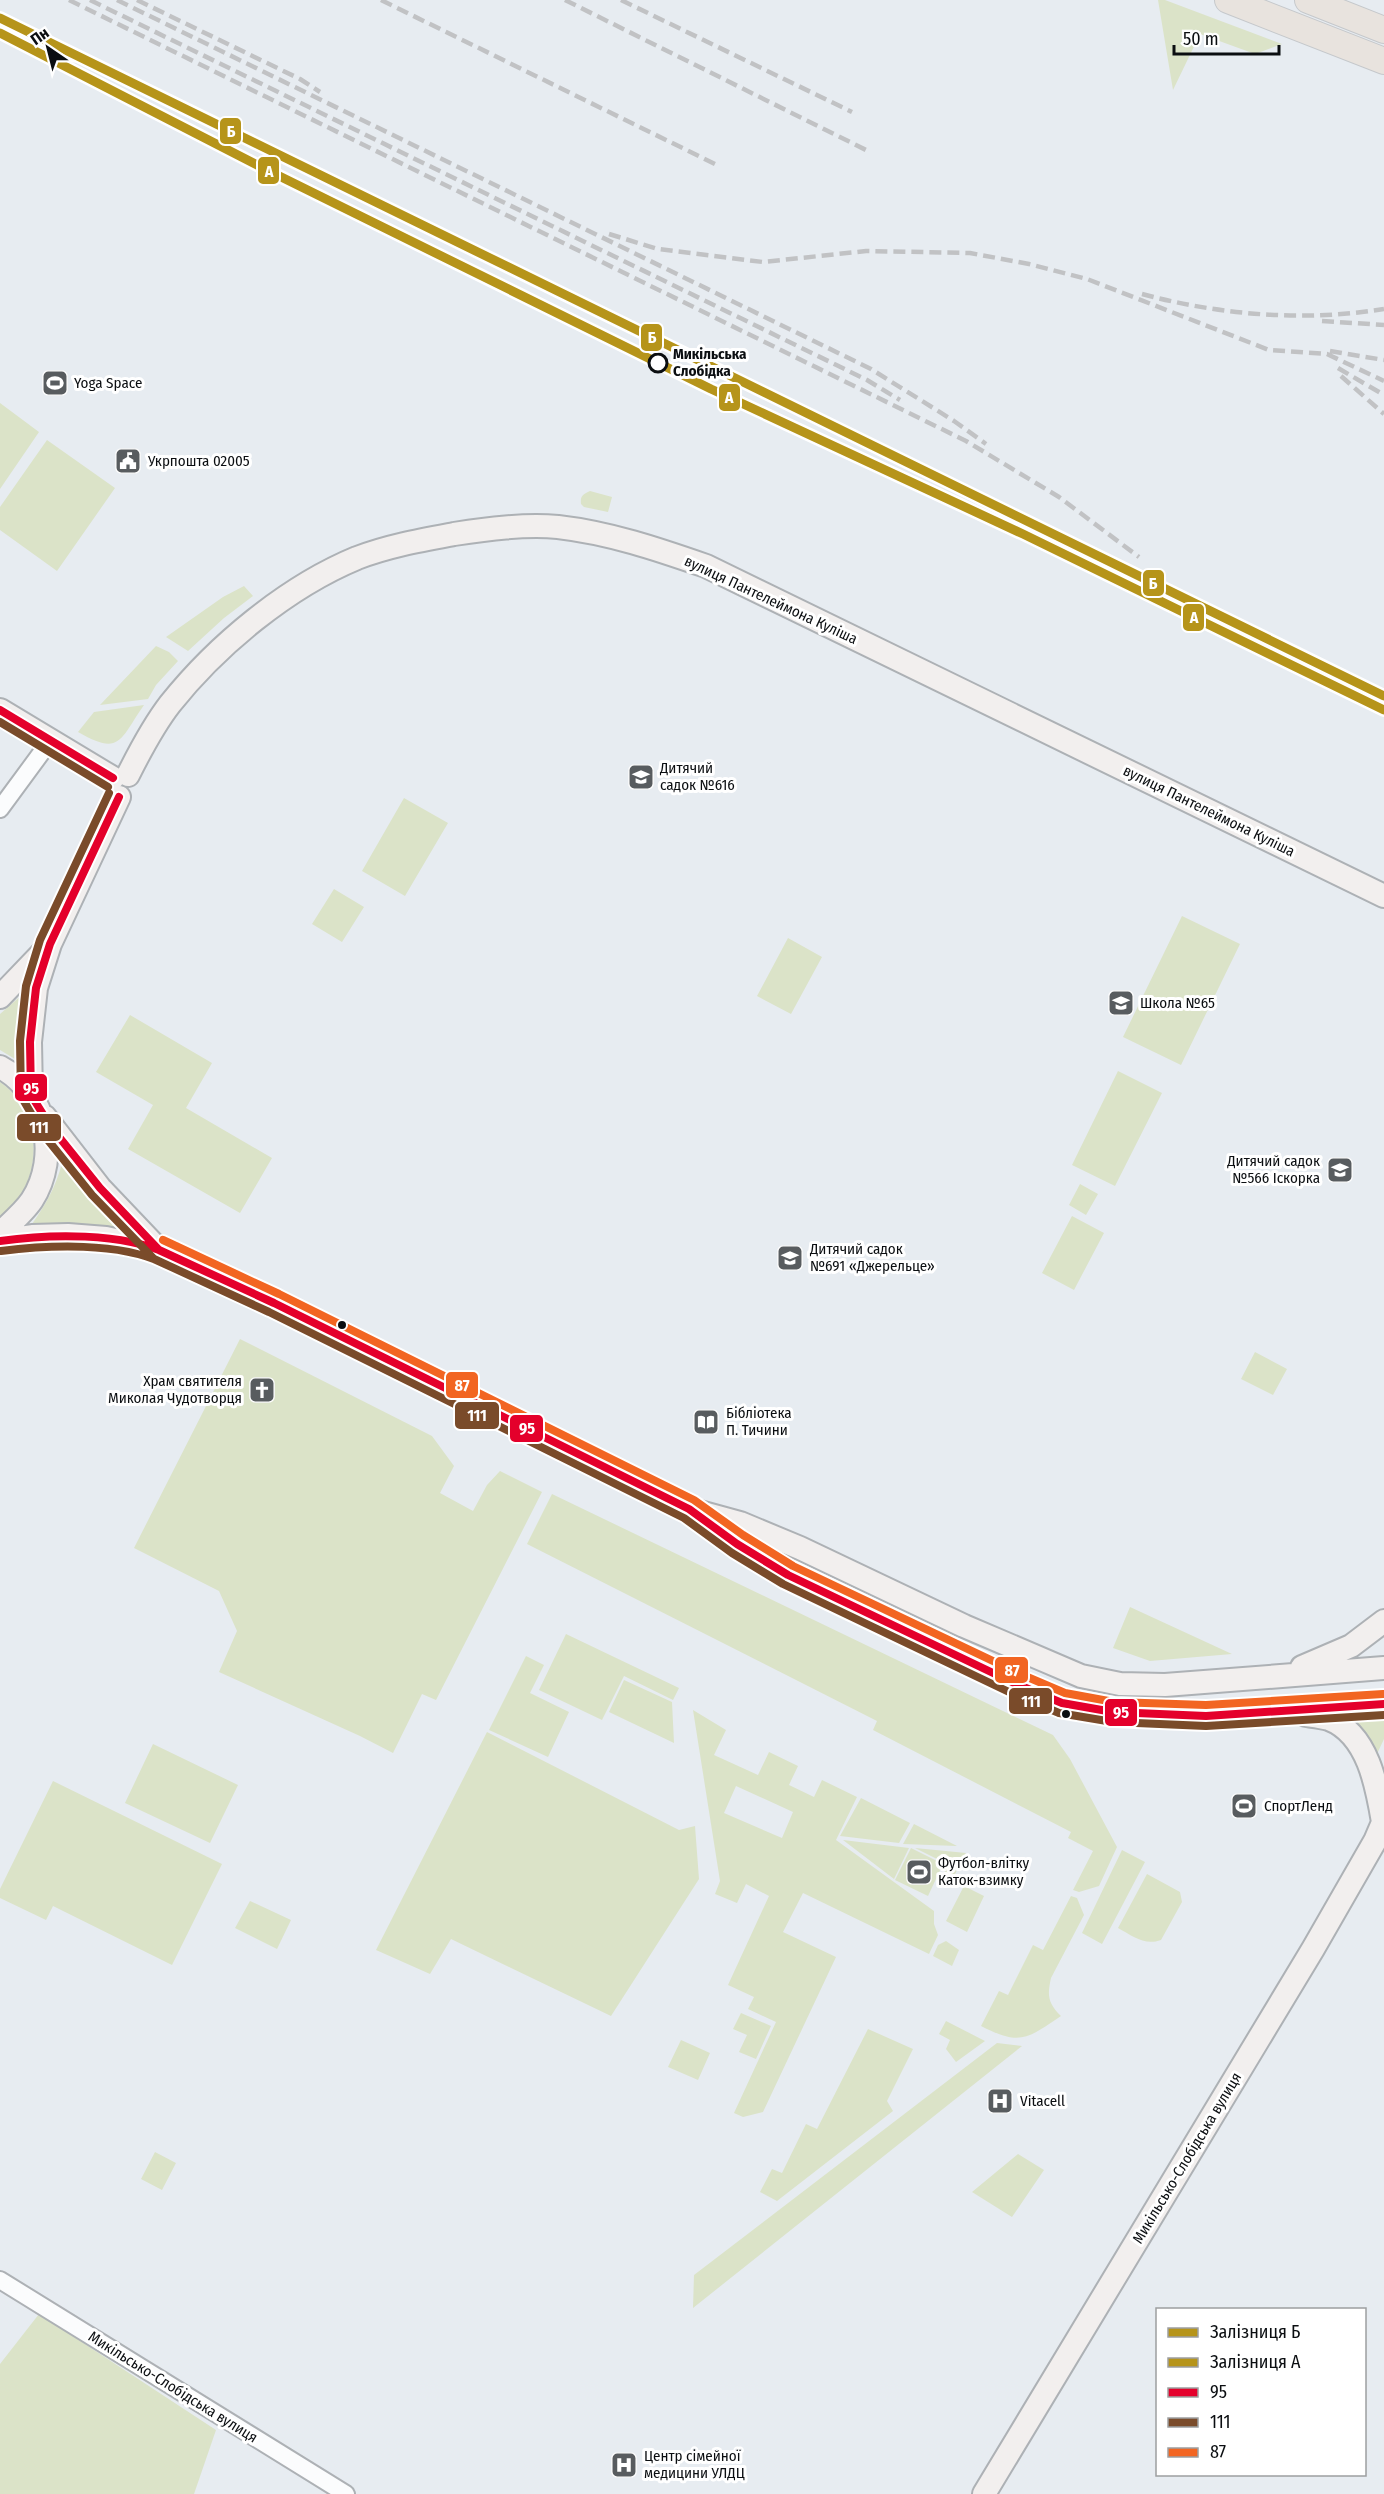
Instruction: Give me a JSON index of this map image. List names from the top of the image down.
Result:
{
  "streets": {
    "main road": ["вулиця Пантелеймона Куліша", "Микільсько-Слобідська вулиця"]
  },
  "places": {
    "other": ["Микільська Слобідка"],
    "sports": ["Yoga Space", "СпортЛенд", "Футбол-влітку Каток-взимку"],
    "public building": ["Укрпошта 02005"],
    "school or university": [
      "Дитячий садок №616",
      "Школа №65",
      "Дитячий садок №566 Іскорка",
      "Дитячий садок №691 «Джерельце»"
    ],
    "church": ["Храм святителя Миколая Чудотворця"],
    "library": ["Бібліотека П. Тичини"],
    "hospital": ["Vitacell", "Центр сімейної медицини УЛДЦ"]
  },
  "lines": [
    "rail line Б",
    "rail line A",
    "transit line 95",
    "transit line 111",
    "transit line 87"
  ],
  "legend": [
    "Залізниця Б",
    "Залізниця A",
    "95",
    "111",
    "87"
  ],
  "scale_bar": "50 m",
  "north": "top left"
}
